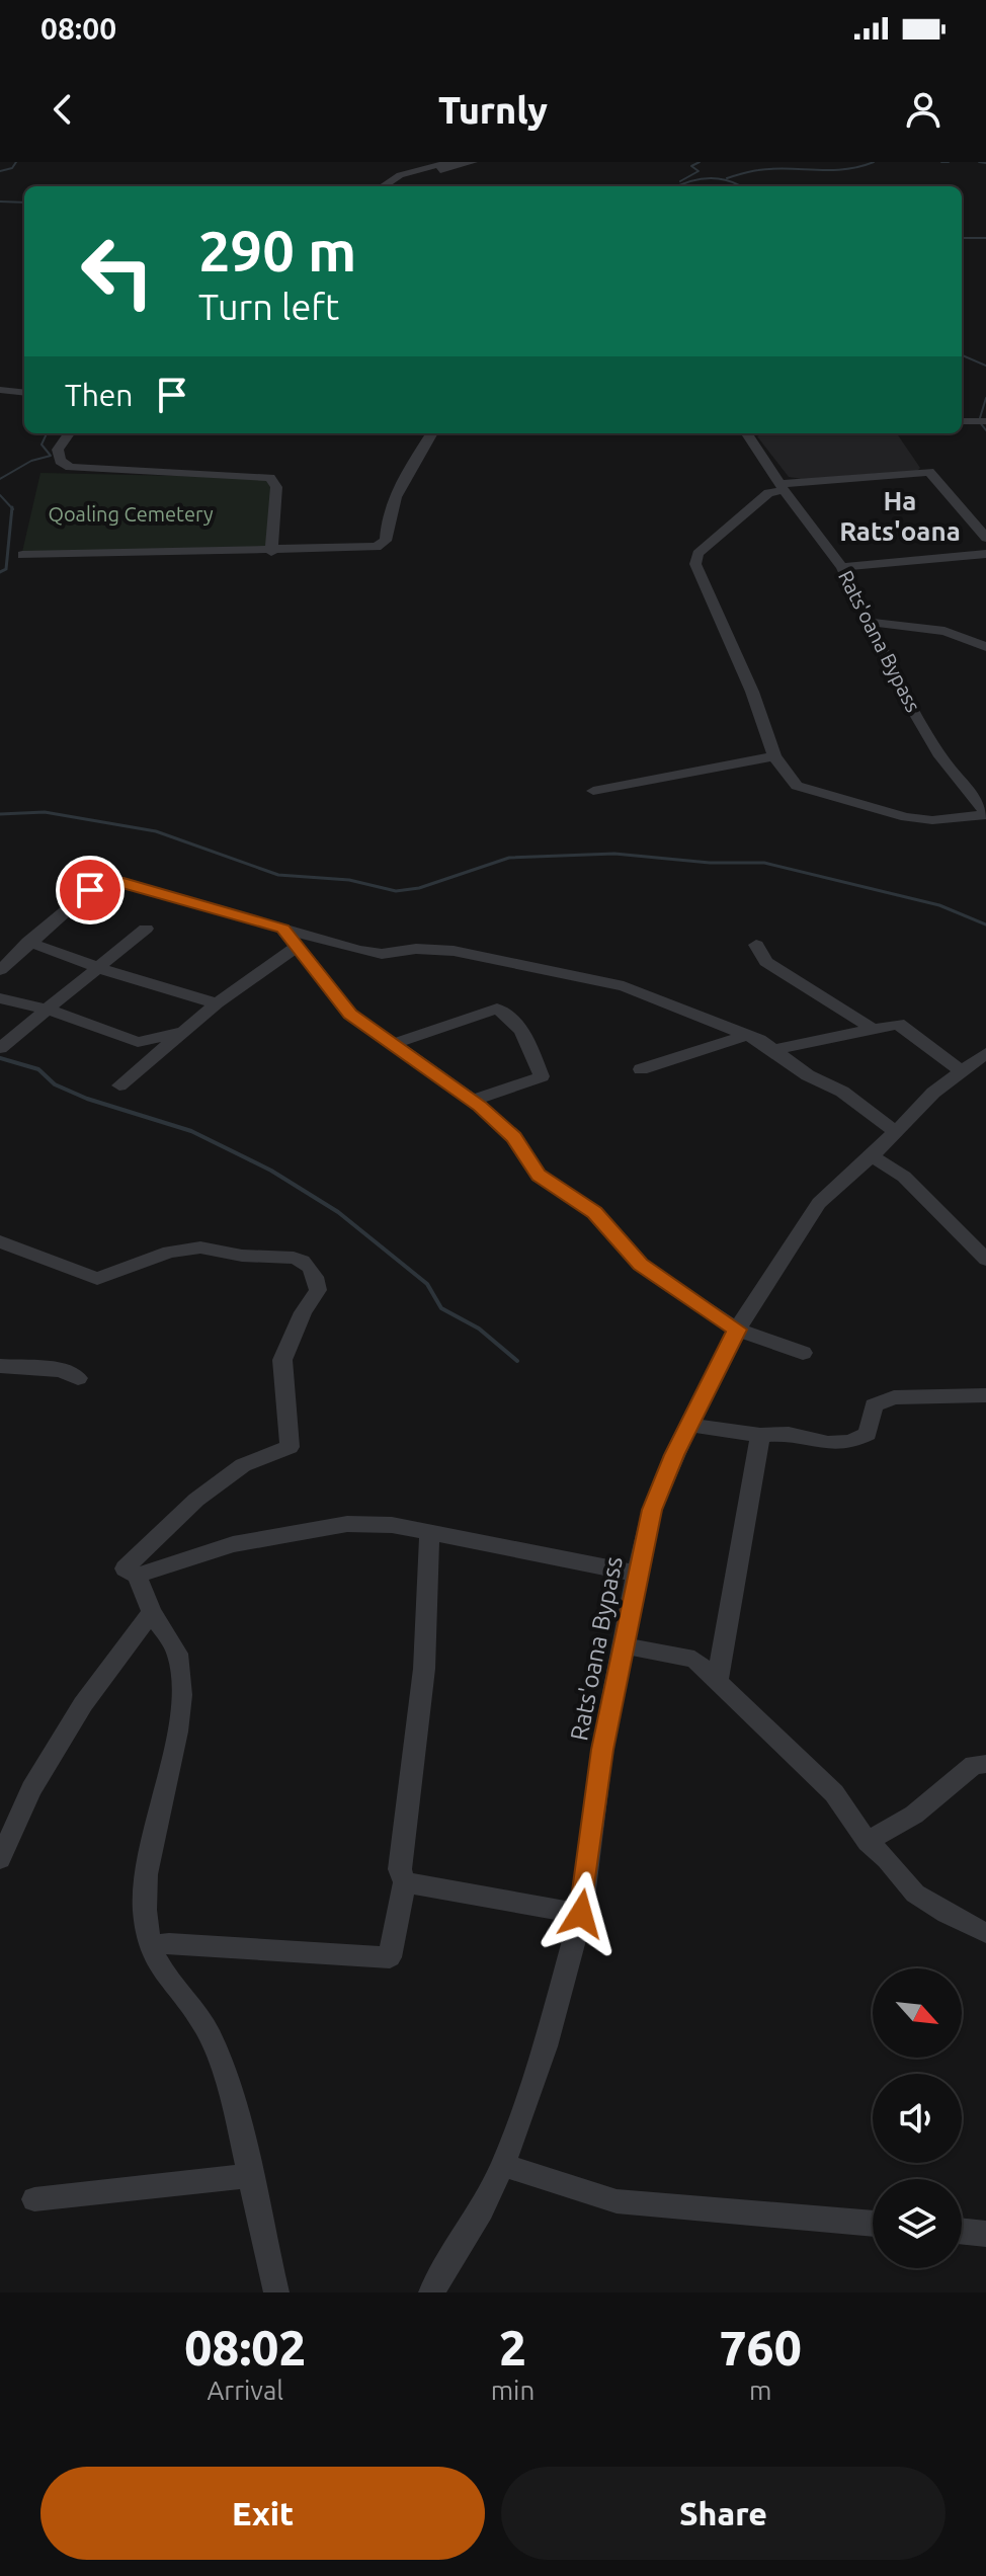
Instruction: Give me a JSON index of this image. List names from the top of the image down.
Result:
{
  "streets": {
    "street": ["Rats'oana Bypass"]
  },
  "districts": ["Ha Rats'oana"],
  "parks": ["Qoaling Cemetery"],
  "north": "bottom right",
  "page": {
    "status": "08:00",
    "header": "Turnly",
    "turn": ["290 m", "Turn left"],
    "then": "Then",
    "eta": [
      "08:02",
      "Arrival",
      "2",
      "min",
      "760",
      "m"
    ],
    "buttons": ["Exit", "Share"]
  }
}
